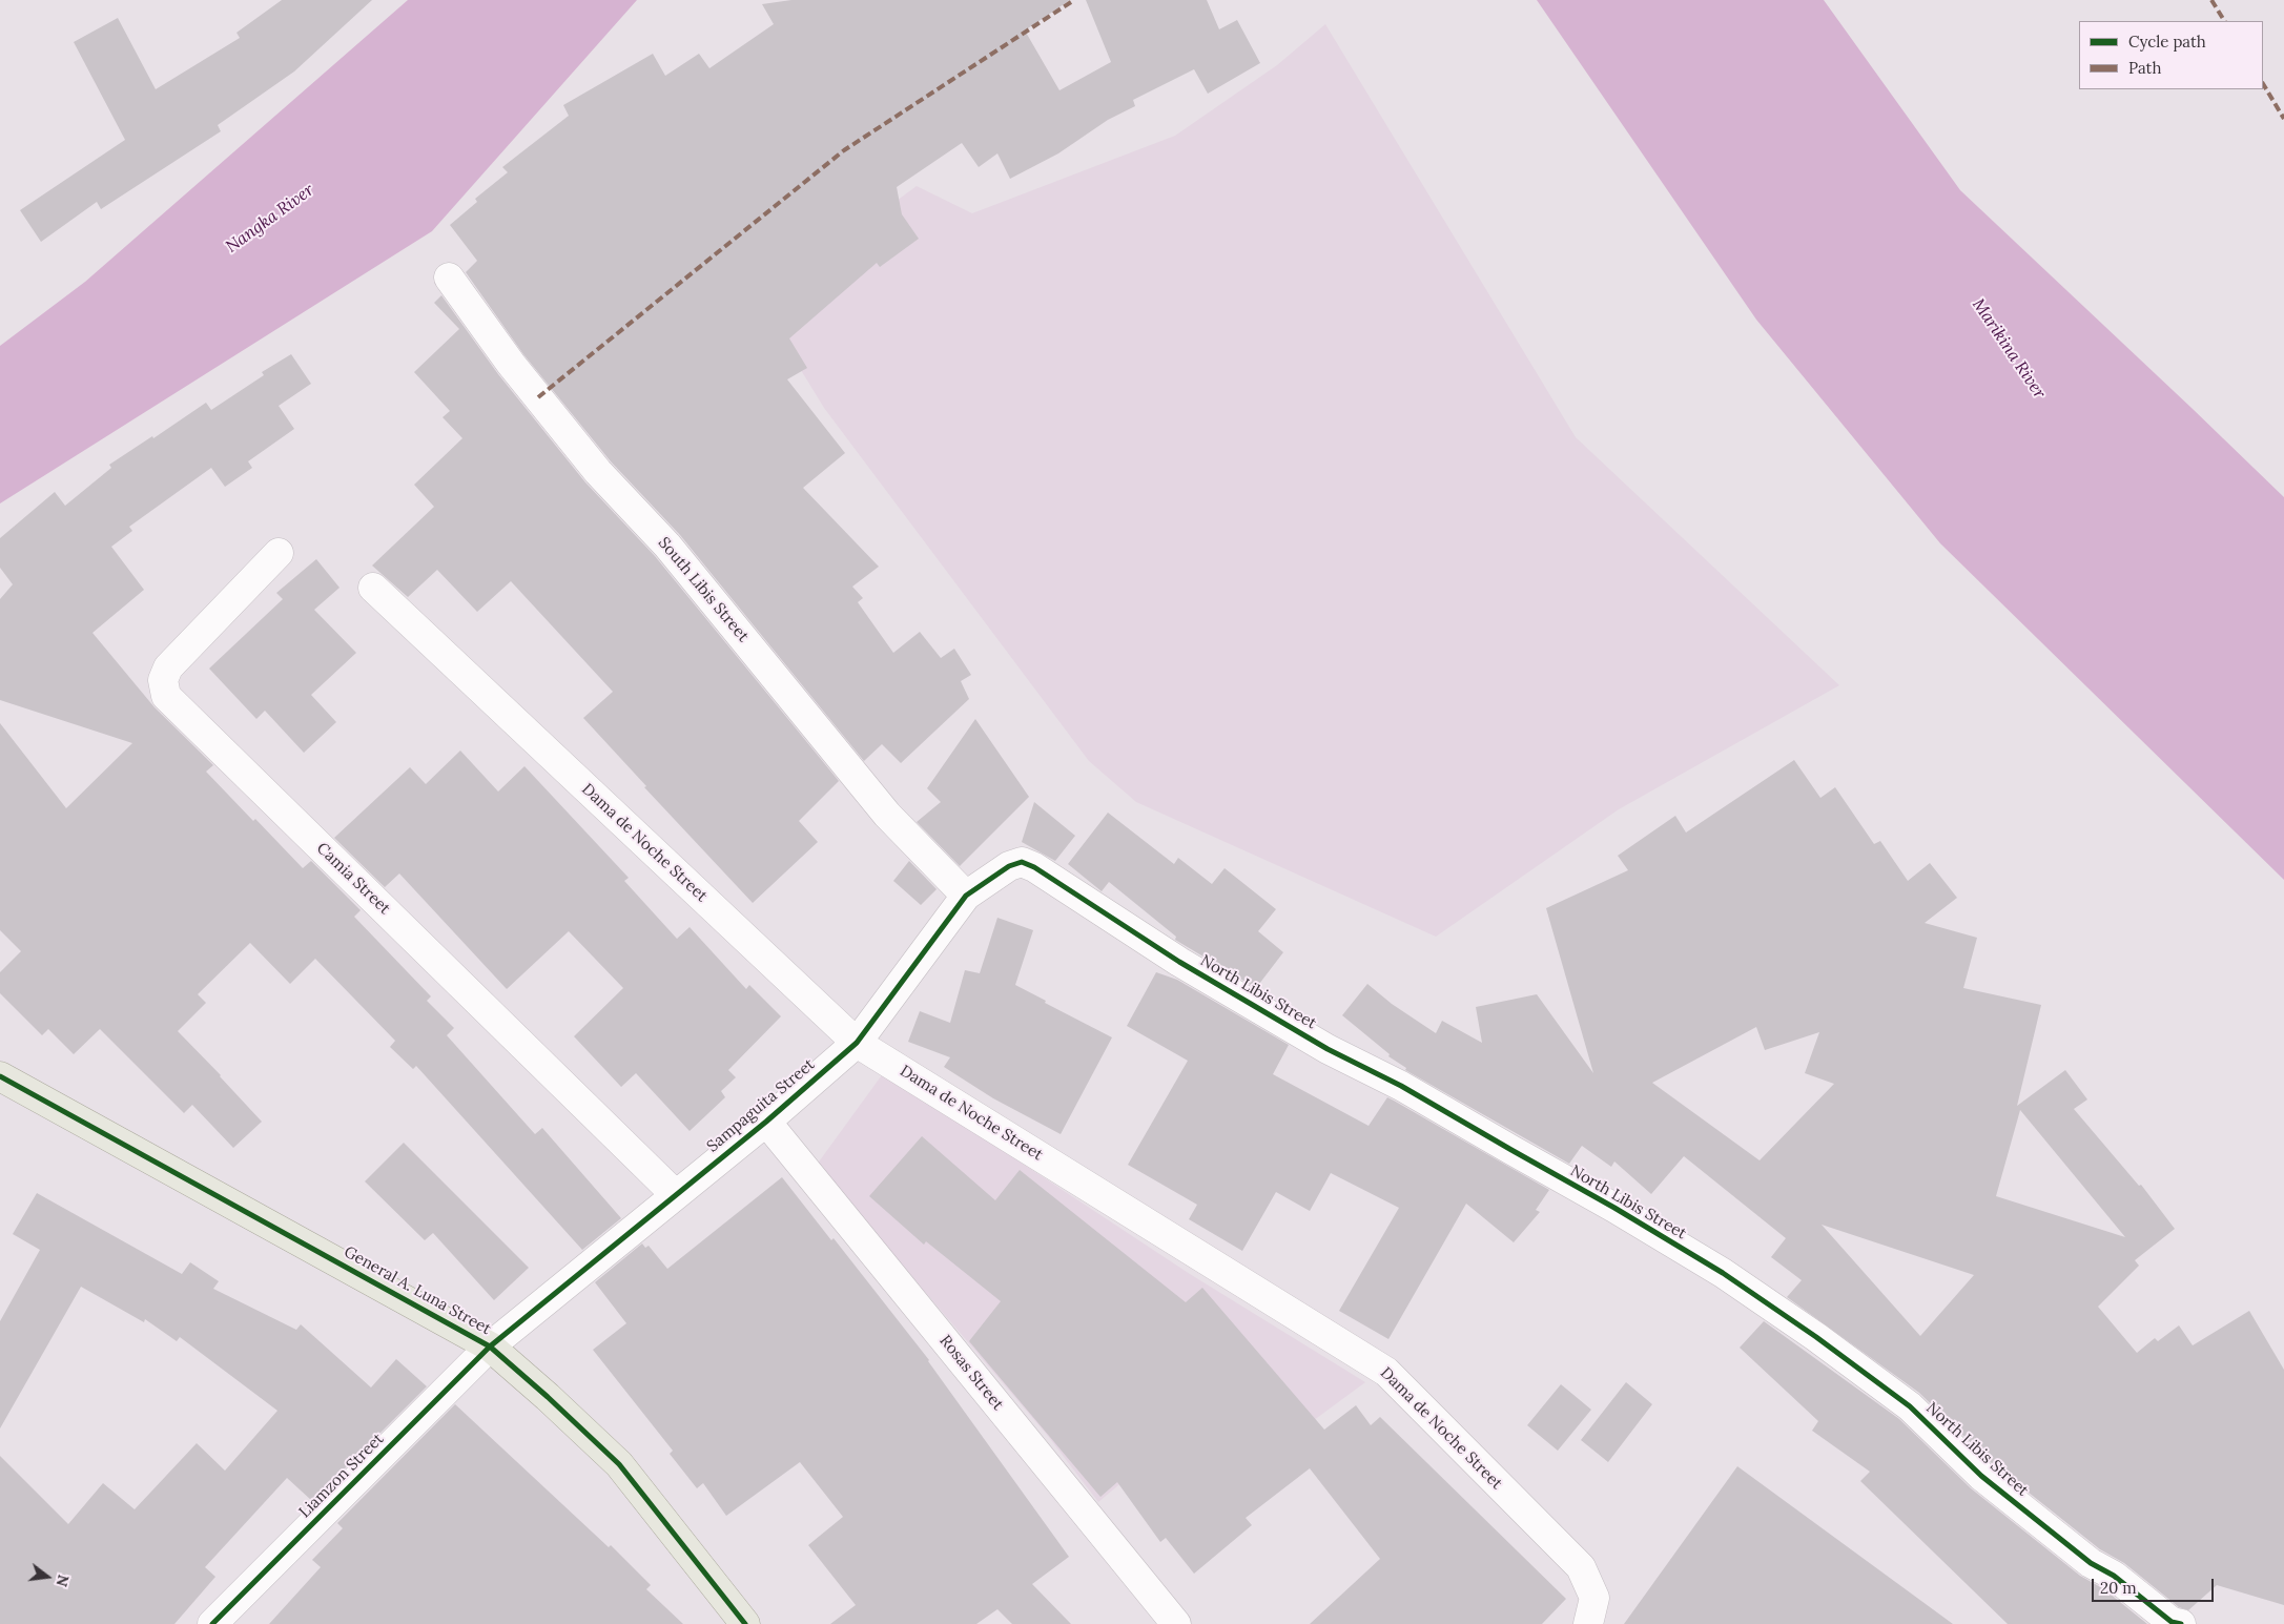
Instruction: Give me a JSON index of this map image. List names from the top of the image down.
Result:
{
  "streets": {
    "main road": ["General A. Luna Street"],
    "street": [
      "South Libis Street",
      "Dama de Noche Street",
      "Camia Street",
      "North Libis Street",
      "Sampaguita Street",
      "Rosas Street",
      "Liamzon Street"
    ]
  },
  "crossings": [
    ["South Libis Street", "Sampaguita Street"],
    ["Dama de Noche Street", "Sampaguita Street"],
    ["Camia Street", "Sampaguita Street"],
    ["North Libis Street", "Sampaguita Street"],
    ["Sampaguita Street", "General A. Luna Street"],
    ["Sampaguita Street", "Rosas Street"],
    ["Sampaguita Street", "Liamzon Street"],
    ["General A. Luna Street", "Liamzon Street"]
  ],
  "water": ["Nangka River", "Marikina River"],
  "legend": ["Cycle path", "Path"],
  "scale_bar": "20 m",
  "north": "right"
}
